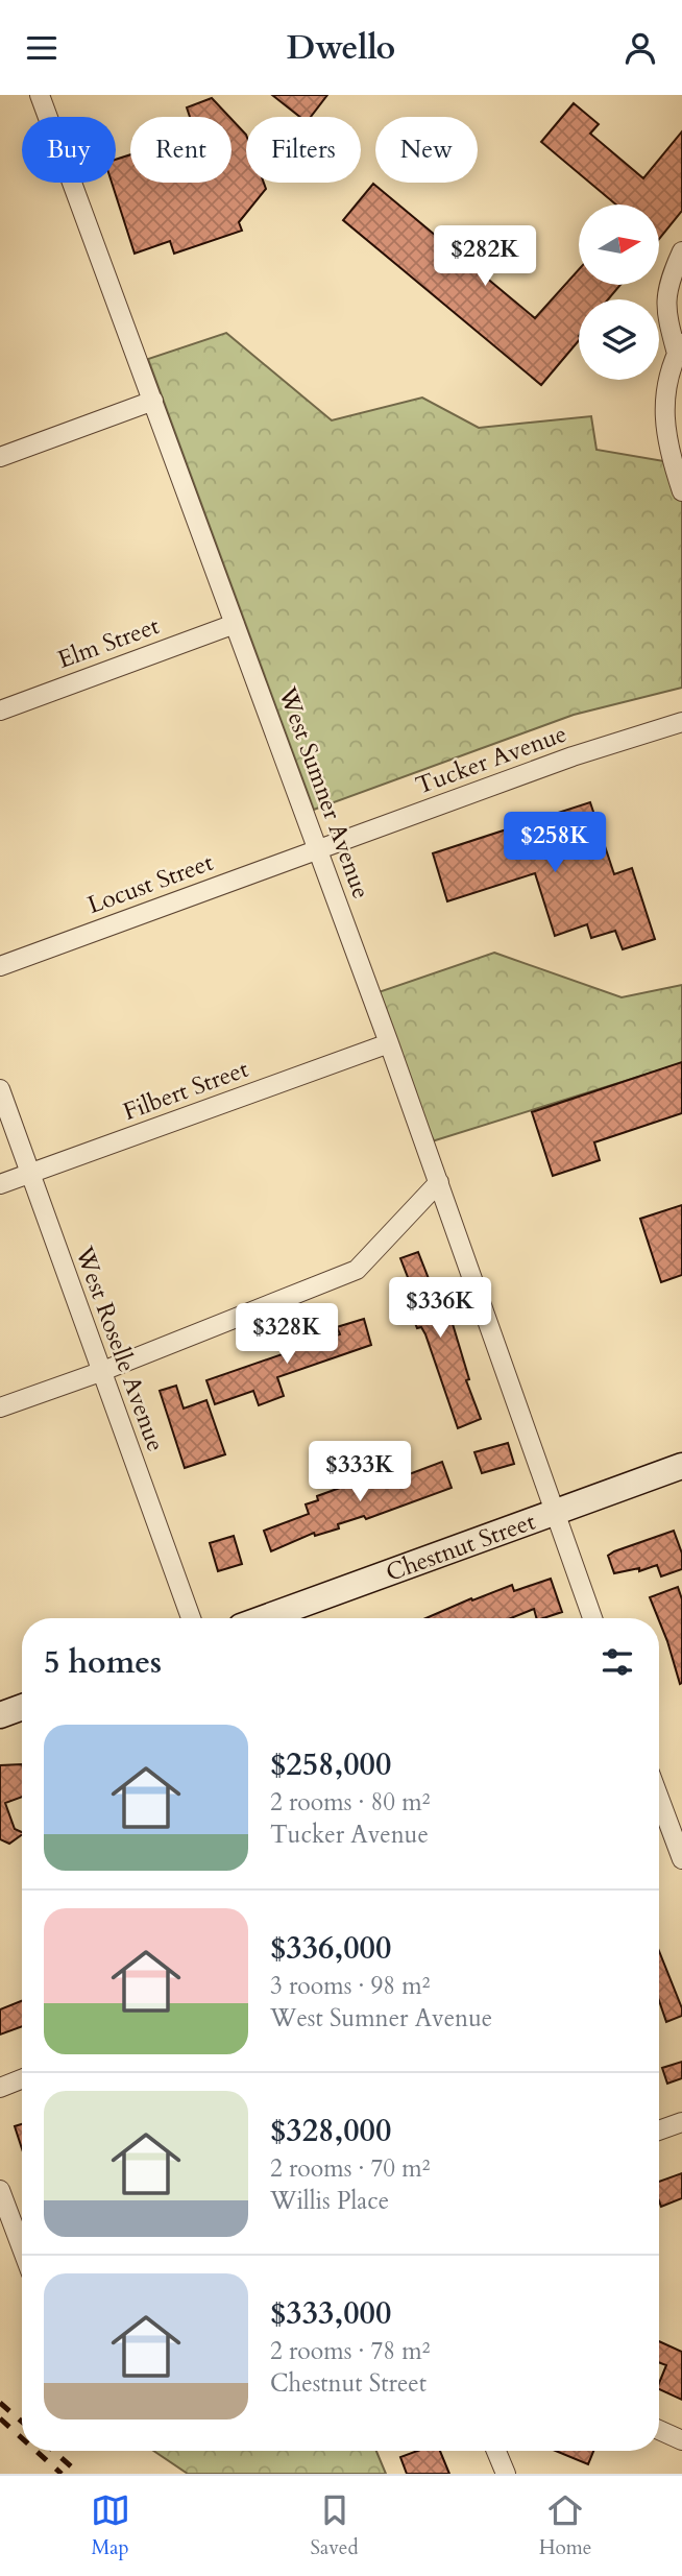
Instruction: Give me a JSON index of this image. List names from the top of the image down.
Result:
{
  "streets": {
    "street": [
      "Elm Street",
      "Tucker Avenue",
      "West Sumner Avenue",
      "Locust Street",
      "Filbert Street",
      "West Roselle Avenue",
      "Chestnut Street"
    ]
  },
  "crossings": [
    ["Elm Street", "West Sumner Avenue"],
    ["Tucker Avenue", "West Sumner Avenue"],
    ["Tucker Avenue", "Locust Street"],
    ["West Sumner Avenue", "Locust Street"],
    ["West Sumner Avenue", "Filbert Street"],
    ["West Sumner Avenue", "Chestnut Street"],
    ["Filbert Street", "West Roselle Avenue"]
  ],
  "north": "right",
  "page": {
    "header": "Dwello",
    "chip": [
      "Buy",
      "Rent",
      "Filters",
      "New"
    ],
    "price": [
      "$282K",
      "$258K",
      "$336K",
      "$328K",
      "$333K"
    ],
    "heading": "5 homes",
    "list": [
      {
        "name": "$258,000",
        "note": "2 rooms · 80 m² · Tucker Avenue"
      },
      {
        "name": "$336,000",
        "note": "3 rooms · 98 m² · West Sumner Avenue"
      },
      {
        "name": "$328,000",
        "note": "2 rooms · 70 m² · Willis Place"
      },
      {
        "name": "$333,000",
        "note": "2 rooms · 78 m² · Chestnut Street"
      }
    ],
    "tabs": ["Map", "Saved", "Home"]
  }
}
